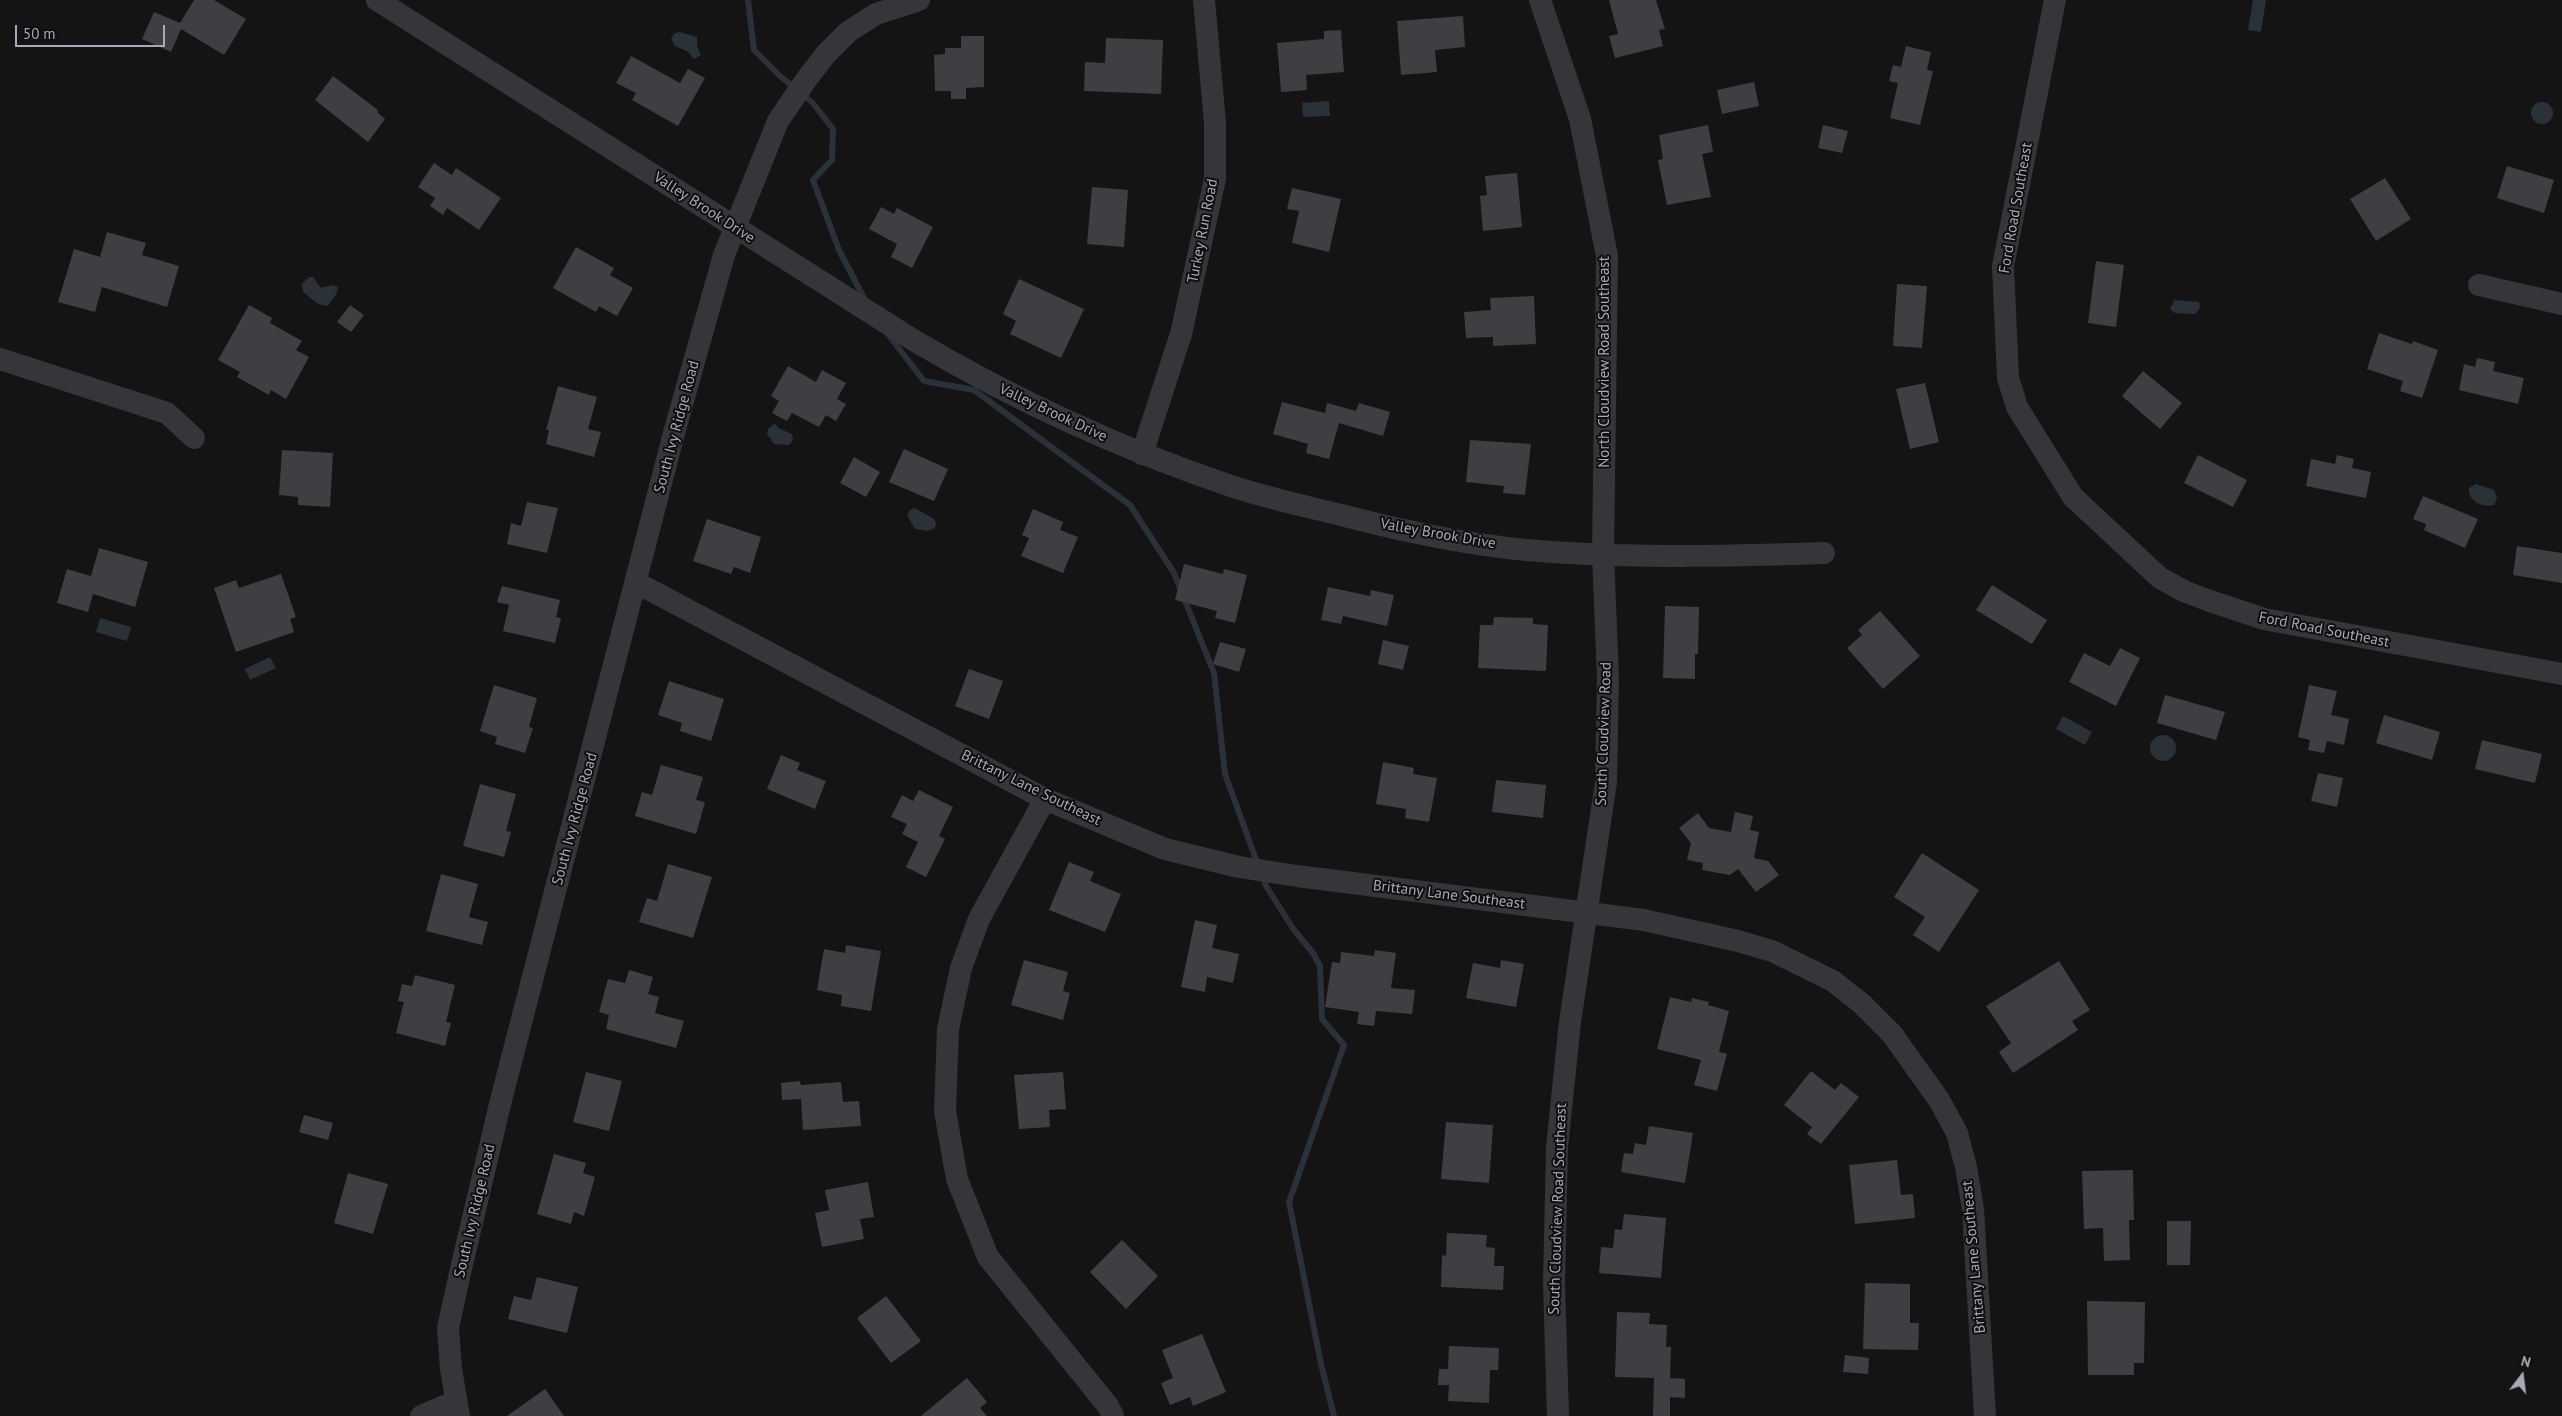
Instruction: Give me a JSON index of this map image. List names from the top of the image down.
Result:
{
  "streets": {
    "street": [
      "Valley Brook Drive",
      "Ford Road Southeast",
      "Turkey Run Road",
      "North Cloudview Road Southeast",
      "South Ivy Ridge Road",
      "South Cloudview Road",
      "Brittany Lane Southeast",
      "South Cloudview Road Southeast"
    ]
  },
  "crossings": [
    ["Valley Brook Drive", "Turkey Run Road"],
    ["Valley Brook Drive", "North Cloudview Road Southeast"],
    ["Valley Brook Drive", "South Ivy Ridge Road"],
    ["Valley Brook Drive", "South Cloudview Road"],
    ["North Cloudview Road Southeast", "South Cloudview Road"],
    ["South Ivy Ridge Road", "Brittany Lane Southeast"],
    ["South Cloudview Road", "Brittany Lane Southeast"],
    ["South Cloudview Road", "South Cloudview Road Southeast"],
    ["Brittany Lane Southeast", "South Cloudview Road Southeast"]
  ],
  "scale_bar": "50 m",
  "north": "top"
}
